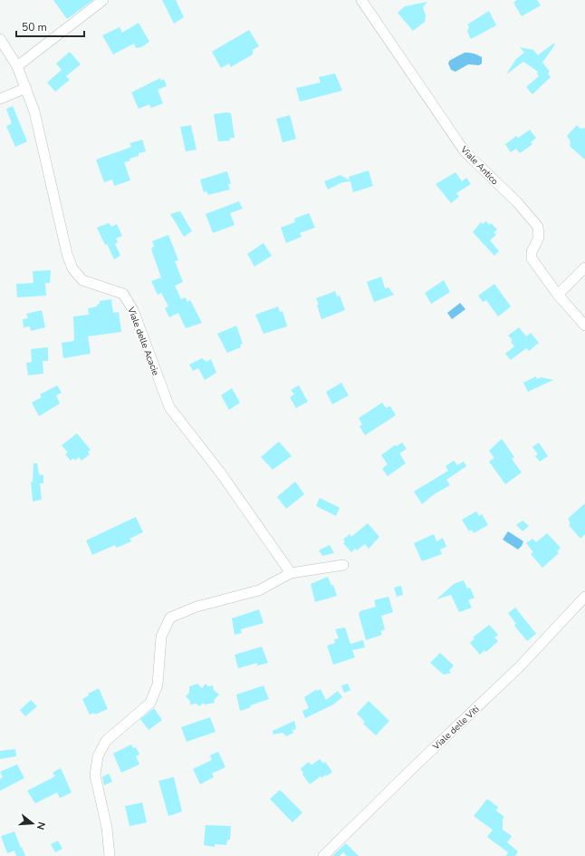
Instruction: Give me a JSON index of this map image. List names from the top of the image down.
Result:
{
  "streets": {
    "street": ["Viale Antico", "Viale delle Acacie", "Viale delle Viti"]
  },
  "scale_bar": "50 m",
  "north": "right"
}
